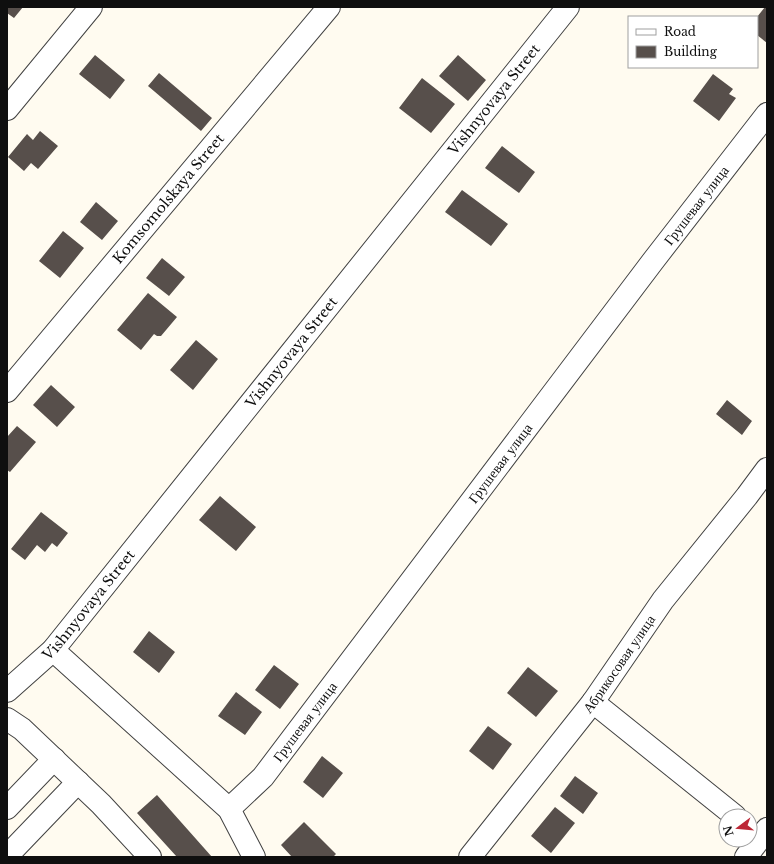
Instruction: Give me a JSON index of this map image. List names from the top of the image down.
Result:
{
  "streets": {
    "street": [
      "Vishnyovaya Street",
      "Komsomolskaya Street",
      "Грушевая улица",
      "Абрикосовая улица"
    ]
  },
  "legend": ["Road", "Building"],
  "north": "left"
}
